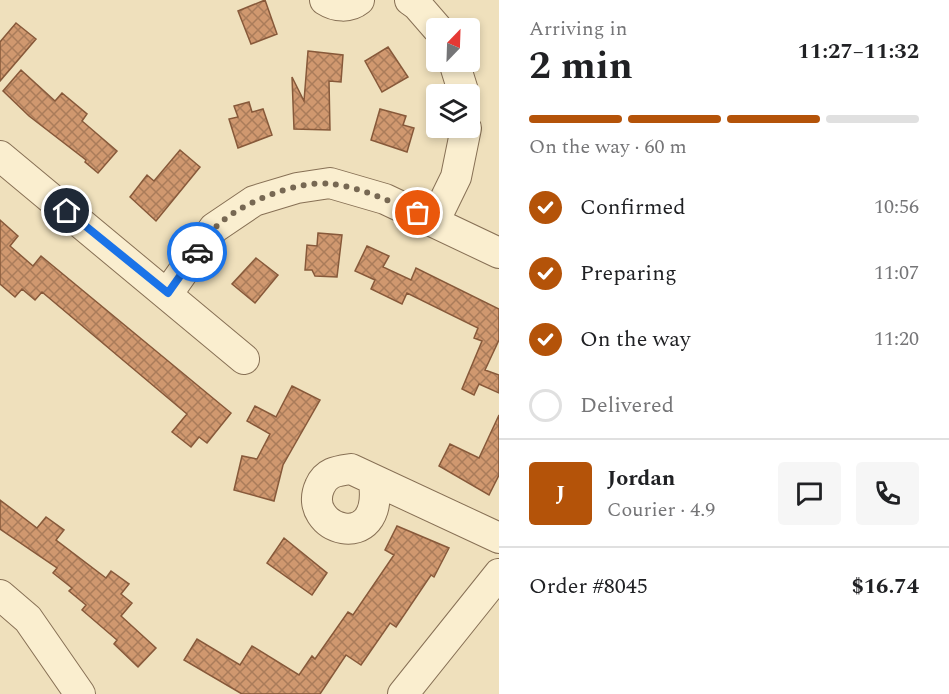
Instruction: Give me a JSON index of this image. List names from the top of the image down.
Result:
{
  "north": "top right",
  "page": {
    "heading": ["2 min", "Arriving in", "11:27–11:32"],
    "panel": [
      "Jordan",
      "Courier · 4.9",
      "Order #8045",
      "$16.74"
    ],
    "bar": "On the way · 60 m",
    "list": [
      ["Confirmed", "10:56"],
      ["Preparing", "11:07"],
      ["On the way", "11:20"],
      "Delivered"
    ],
    "round": "J"
  }
}
